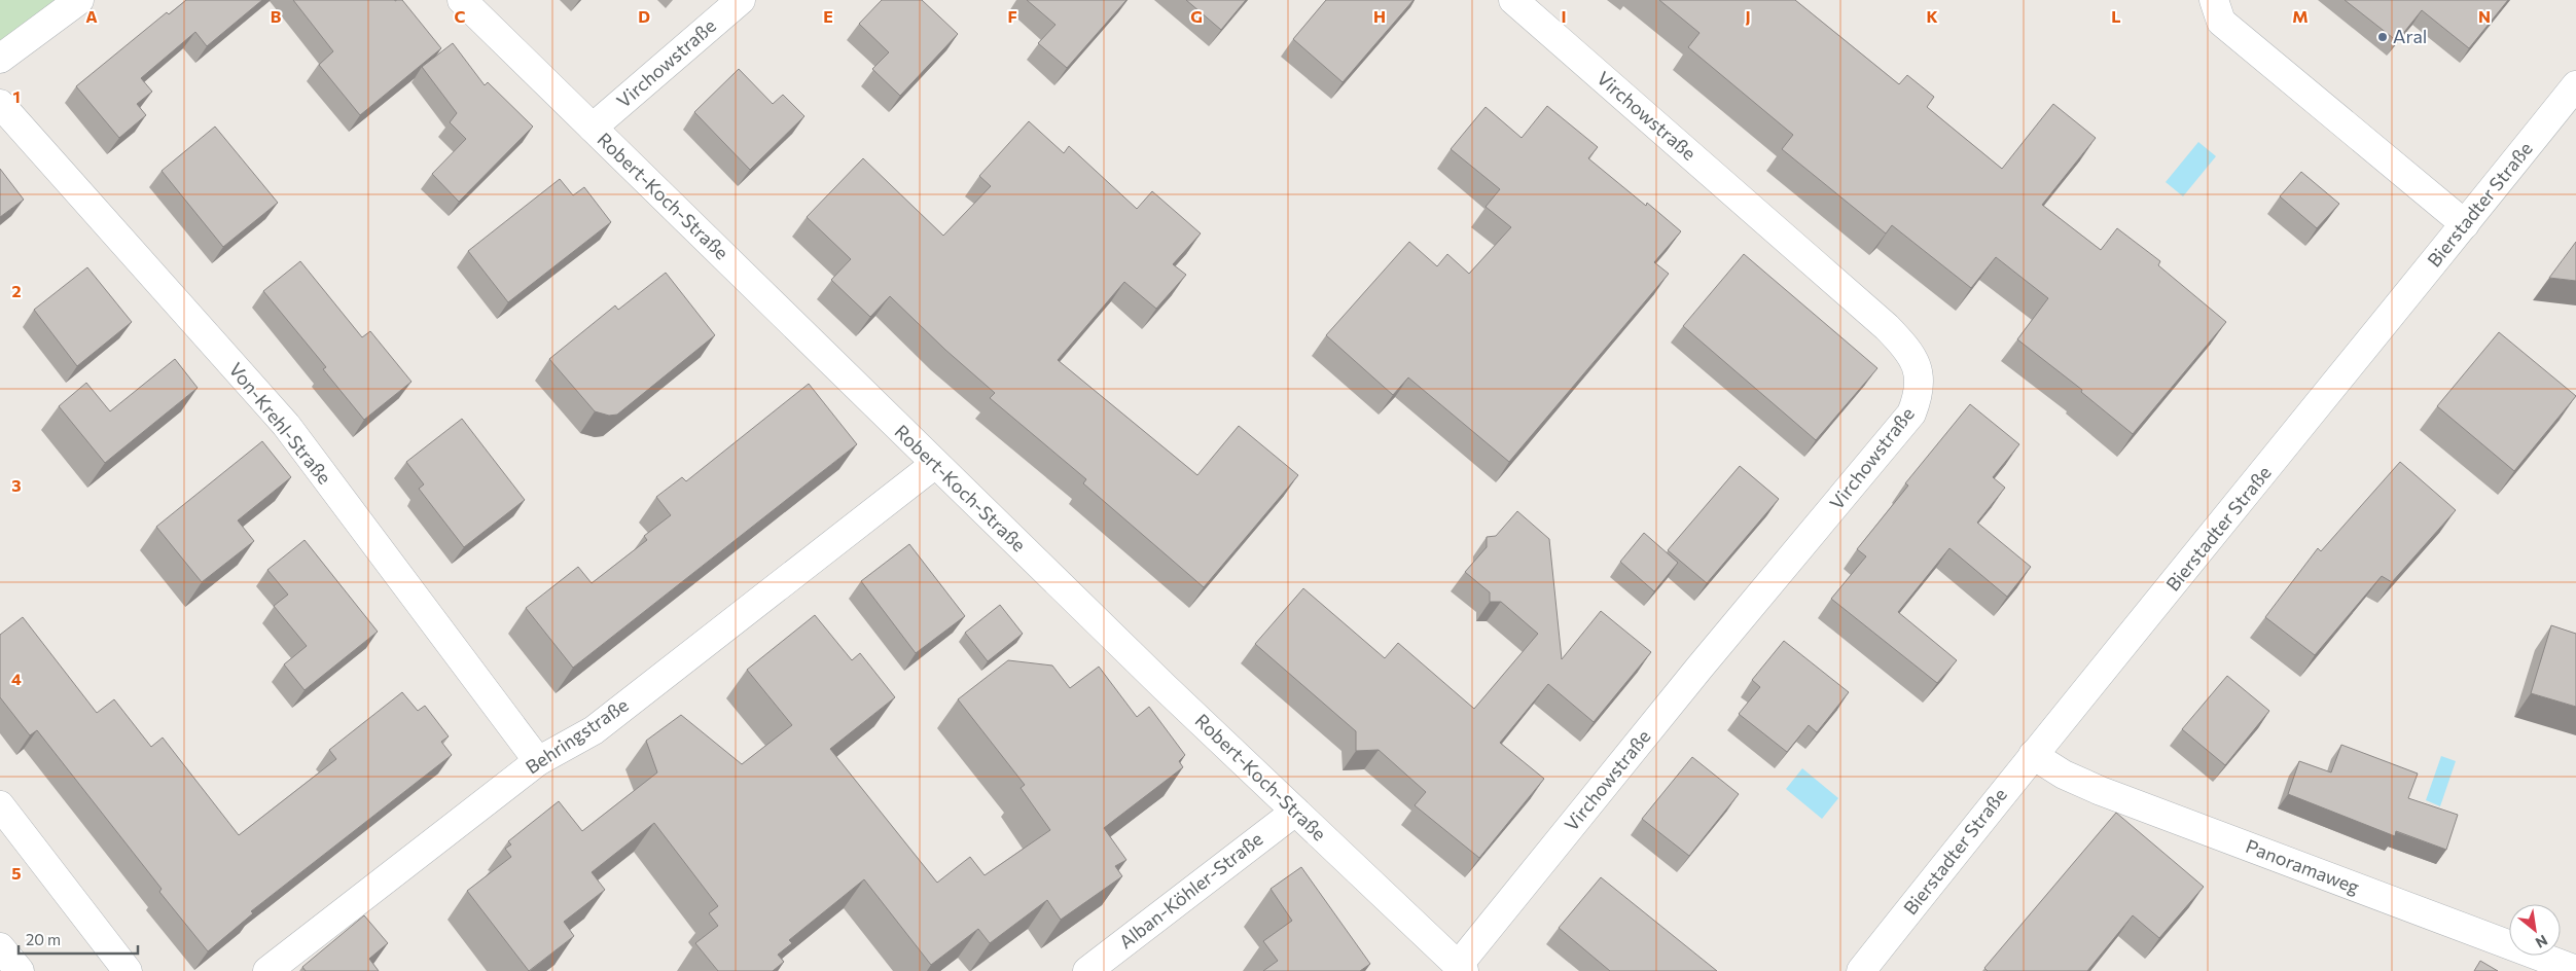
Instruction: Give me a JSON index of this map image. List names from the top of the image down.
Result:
{
  "streets": {
    "street": [
      "Virchowstraße",
      "Robert-Koch-Straße",
      "Bierstadter Straße",
      "Von-Krehl-Straße",
      "Behringstraße",
      "Panoramaweg",
      "Alban-Köhler-Straße"
    ]
  },
  "crossings": [
    ["Virchowstraße", "Robert-Koch-Straße"],
    ["Robert-Koch-Straße", "Behringstraße"],
    ["Robert-Koch-Straße", "Alban-Köhler-Straße"],
    ["Bierstadter Straße", "Panoramaweg"],
    ["Von-Krehl-Straße", "Behringstraße"]
  ],
  "places": ["Aral"],
  "scale_bar": "20 m",
  "north": "bottom right",
  "grid": {
    "columns": [
      "A",
      "B",
      "C",
      "D",
      "E",
      "F",
      "G",
      "H",
      "I",
      "J",
      "K",
      "L",
      "M",
      "N"
    ],
    "rows": [
      "1",
      "2",
      "3",
      "4",
      "5"
    ]
  }
}
